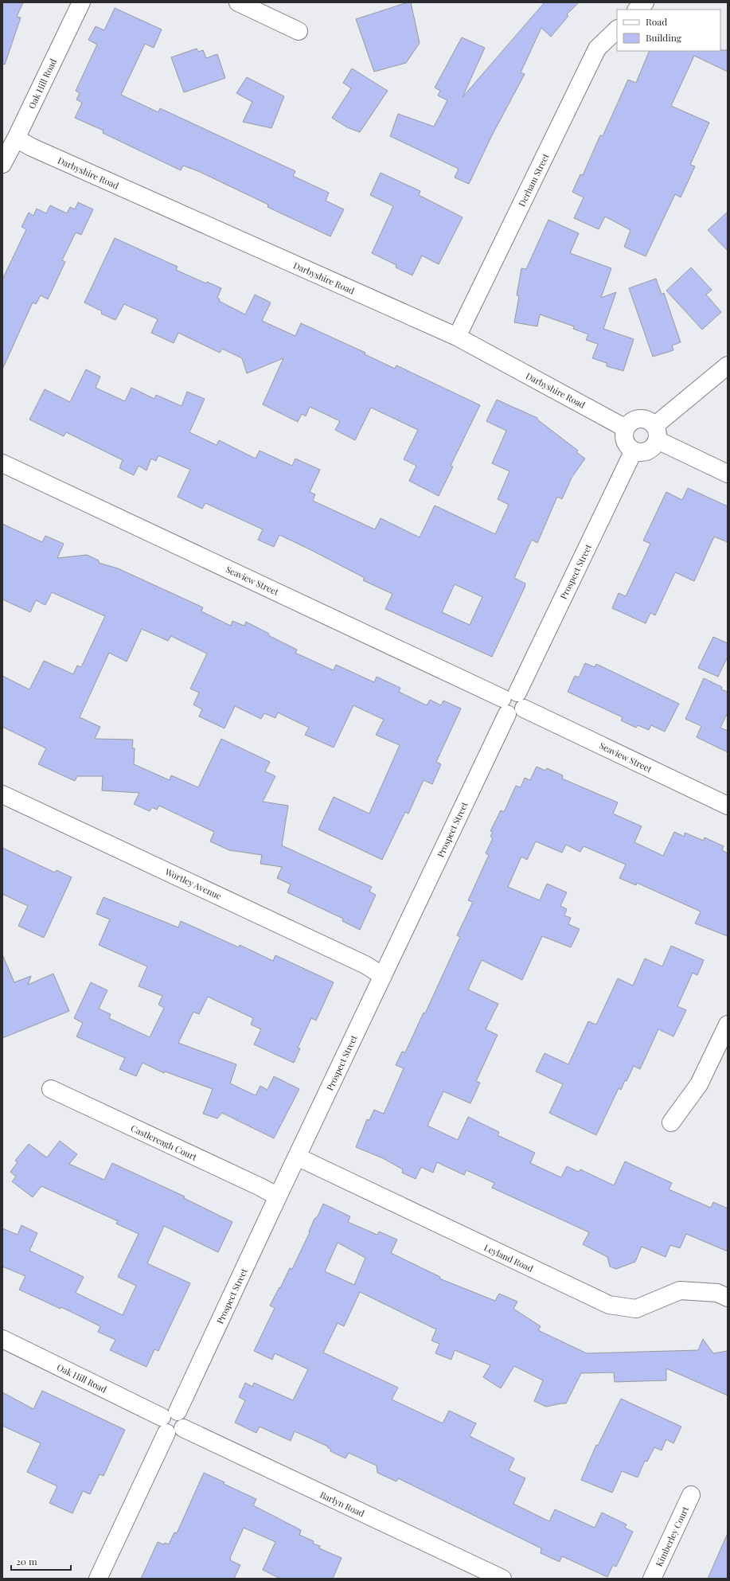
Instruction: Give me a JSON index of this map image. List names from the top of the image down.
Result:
{
  "streets": {
    "street": [
      "Oak Hill Road",
      "Darbyshire Road",
      "Derham Street",
      "Prospect Street",
      "Seaview Street",
      "Wortley Avenue",
      "Castlereagh Court",
      "Leyland Road",
      "Barlyn Road",
      "Kimberley Court"
    ]
  },
  "crossings": [
    ["Oak Hill Road", "Darbyshire Road"],
    ["Oak Hill Road", "Prospect Street"],
    ["Oak Hill Road", "Barlyn Road"],
    ["Darbyshire Road", "Derham Street"],
    ["Darbyshire Road", "Prospect Street"],
    ["Prospect Street", "Seaview Street"],
    ["Prospect Street", "Wortley Avenue"],
    ["Prospect Street", "Castlereagh Court"],
    ["Prospect Street", "Leyland Road"],
    ["Prospect Street", "Barlyn Road"]
  ],
  "legend": ["Road", "Building"],
  "scale_bar": "20 m"
}
